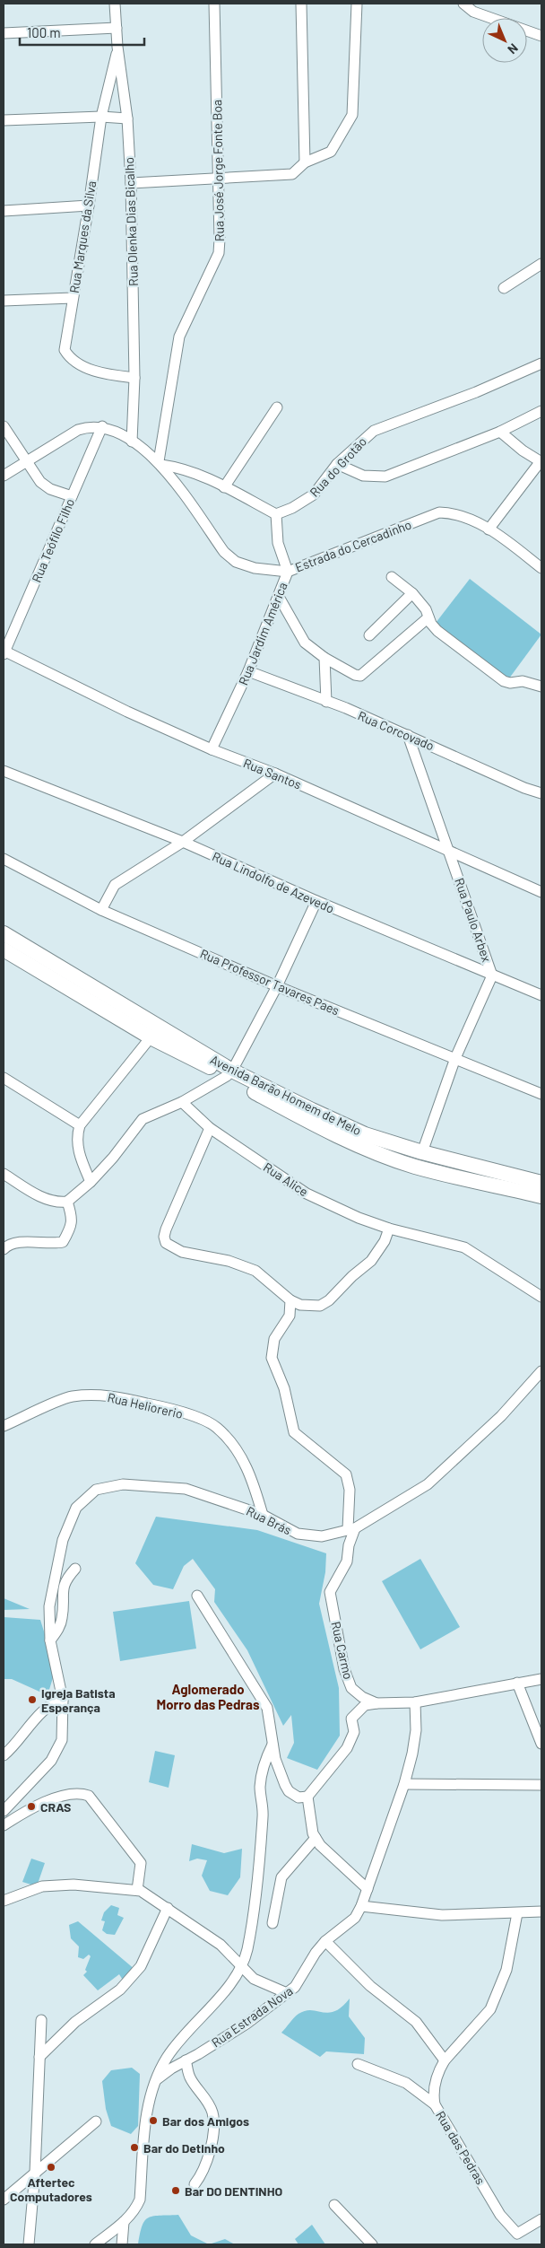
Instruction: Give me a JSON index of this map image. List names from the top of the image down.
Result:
{
  "streets": {
    "main road": ["Avenida Barão Homem de Melo"],
    "street": [
      "Rua José Jorge Fonte Boa",
      "Rua Olenka Dias Bicalho",
      "Rua Marques da Silva",
      "Rua do Grotão",
      "Rua Teófilo Filho",
      "Estrada do Cercadinho",
      "Rua Jardim América",
      "Rua Corcovado",
      "Rua Santos",
      "Rua Lindolfo de Azevedo",
      "Rua Paulo Arbex",
      "Rua Professor Tavares Paes",
      "Rua Alice",
      "Rua Heliorerio",
      "Rua Brás",
      "Rua Carmo",
      "Rua Estrada Nova",
      "Rua das Pedras"
    ]
  },
  "crossings": [
    ["Rua José Jorge Fonte Boa", "Estrada do Cercadinho"],
    ["Rua Olenka Dias Bicalho", "Rua Marques da Silva"],
    ["Rua Olenka Dias Bicalho", "Estrada do Cercadinho"],
    ["Rua do Grotão", "Rua Jardim América"],
    ["Rua Teófilo Filho", "Estrada do Cercadinho"],
    ["Rua Teófilo Filho", "Rua Santos"],
    ["Estrada do Cercadinho", "Rua Jardim América"],
    ["Rua Jardim América", "Rua Corcovado"],
    ["Rua Jardim América", "Rua Santos"],
    ["Rua Corcovado", "Rua Paulo Arbex"],
    ["Rua Santos", "Rua Paulo Arbex"],
    ["Rua Lindolfo de Azevedo", "Rua Paulo Arbex"],
    ["Rua Paulo Arbex", "Rua Professor Tavares Paes"],
    ["Rua Paulo Arbex", "Avenida Barão Homem de Melo"],
    ["Rua Heliorerio", "Rua Brás"],
    ["Rua Brás", "Rua Carmo"],
    ["Rua Carmo", "Rua Estrada Nova"]
  ],
  "districts": ["Aglomerado Morro das Pedras"],
  "places": [
    "Igreja Batista Esperança",
    "CRAS",
    "Bar dos Amigos",
    "Bar do Detinho",
    "Aftertec Computadores",
    "Bar DO DENTINHO"
  ],
  "scale_bar": "100 m",
  "north": "bottom right"
}
